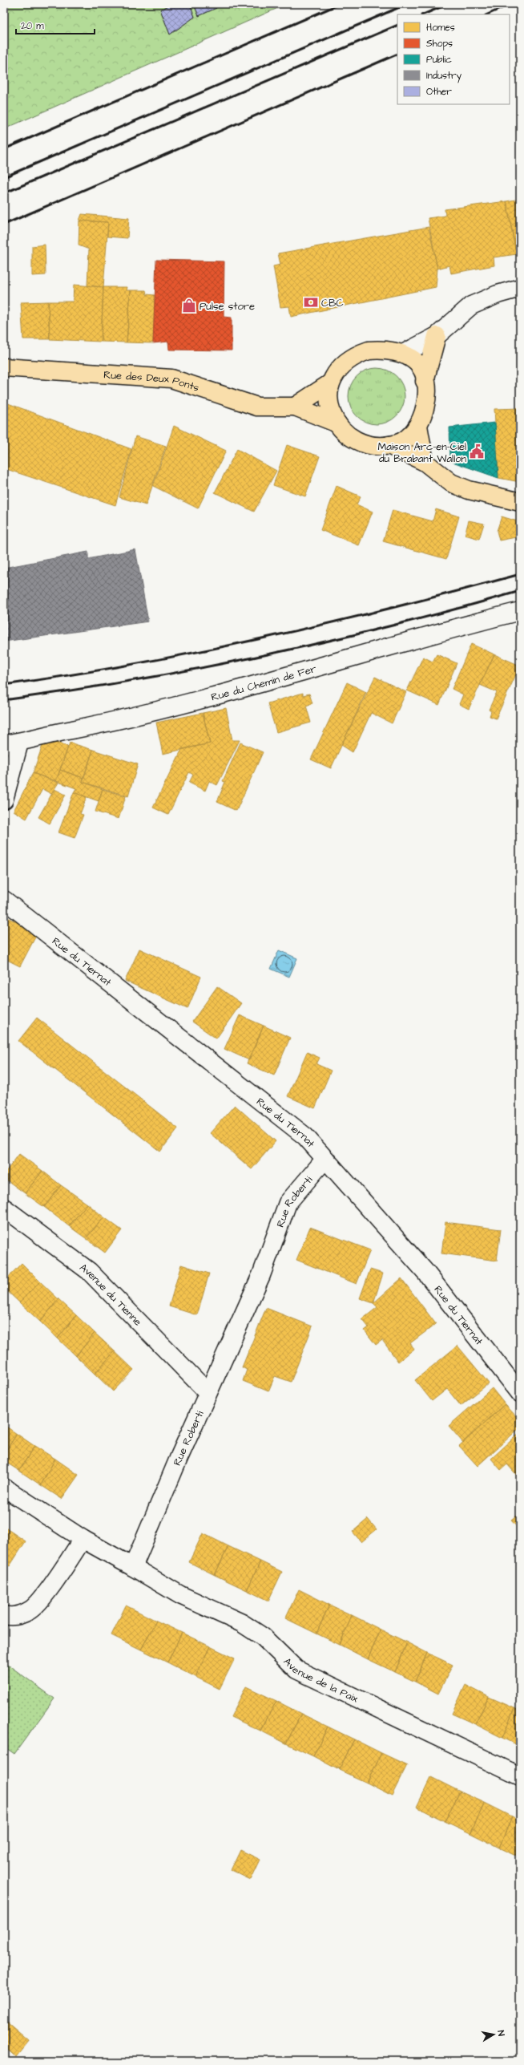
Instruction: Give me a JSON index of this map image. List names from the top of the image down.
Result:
{
  "streets": {
    "main road": ["Rue des Deux Ponts"],
    "street": [
      "Rue du Chemin de Fer",
      "Rue du Tiernat",
      "Rue Roberti",
      "Avenue du Tienne",
      "Avenue de la Paix"
    ]
  },
  "crossings": [
    ["Rue du Tiernat", "Rue Roberti"],
    ["Rue Roberti", "Avenue du Tienne"],
    ["Rue Roberti", "Avenue de la Paix"]
  ],
  "places": {
    "bank": ["CBC"],
    "shop": ["Pulse store"],
    "public building": ["Maison Arc-en-Ciel du Brabant Wallon"]
  },
  "legend": [
    "Homes",
    "Shops",
    "Public",
    "Industry",
    "Other"
  ],
  "scale_bar": "20 m",
  "north": "right"
}
